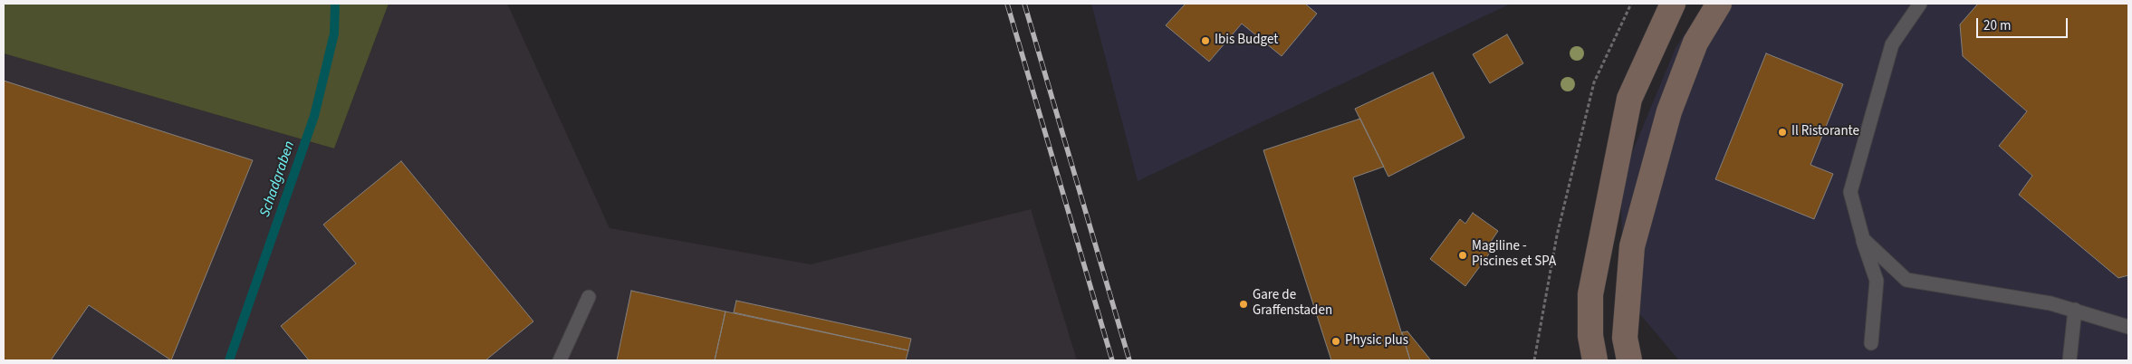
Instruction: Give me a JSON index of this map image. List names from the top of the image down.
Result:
{
  "water": ["Schadgraben"],
  "places": [
    "Ibis Budget",
    "Il Ristorante",
    "Magiline - Piscines et SPA",
    "Gare de Graffenstaden",
    "Physic plus"
  ],
  "scale_bar": "20 m"
}
